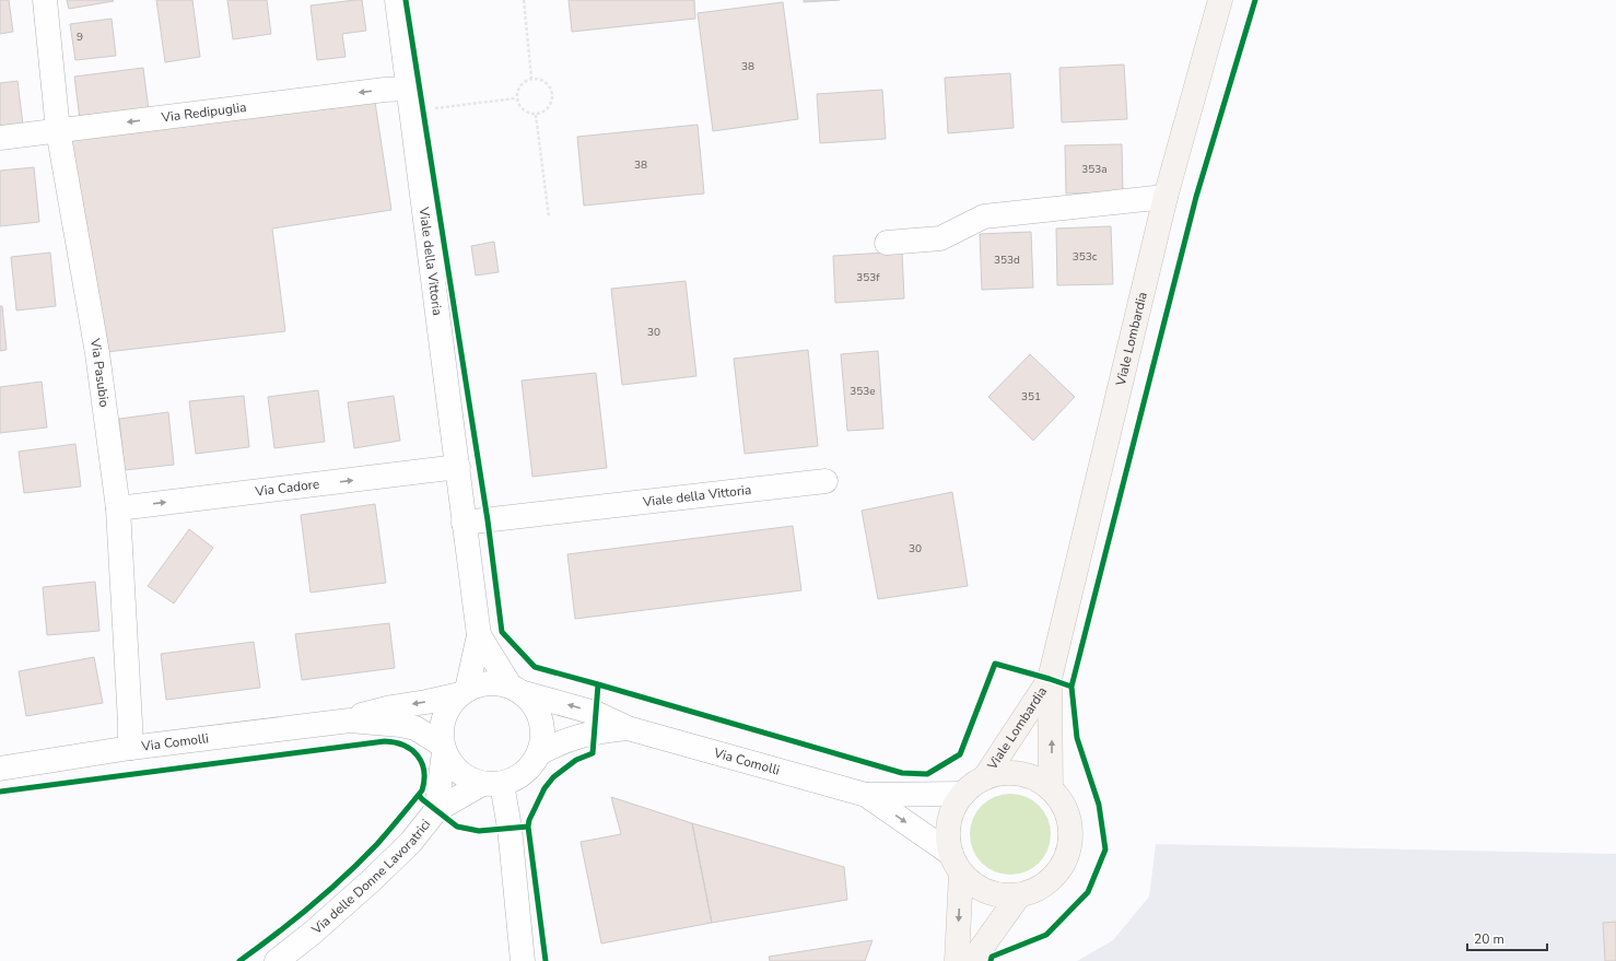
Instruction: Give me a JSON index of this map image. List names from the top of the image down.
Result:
{
  "streets": {
    "main road": ["Viale Lombardia"],
    "street": [
      "Via Redipuglia",
      "Viale della Vittoria",
      "Via Pasubio",
      "Via Cadore",
      "Via Comolli",
      "Via delle Donne Lavoratrici"
    ]
  },
  "crossings": [
    ["Via Redipuglia", "Viale della Vittoria"],
    ["Via Redipuglia", "Via Pasubio"],
    ["Viale della Vittoria", "Via Cadore"],
    ["Viale della Vittoria", "Via Comolli"],
    ["Viale della Vittoria", "Via delle Donne Lavoratrici"],
    ["Viale Lombardia", "Via Comolli"],
    ["Via Pasubio", "Via Cadore"],
    ["Via Pasubio", "Via Comolli"],
    ["Via Comolli", "Via delle Donne Lavoratrici"]
  ],
  "one_way": ["Via Redipuglia", "Via Cadore"],
  "house_numbers": [
    "9",
    "38",
    "38",
    "353a",
    "353c",
    "353d",
    "353f",
    "30",
    "353e",
    "351",
    "30"
  ],
  "scale_bar": "20 m"
}
